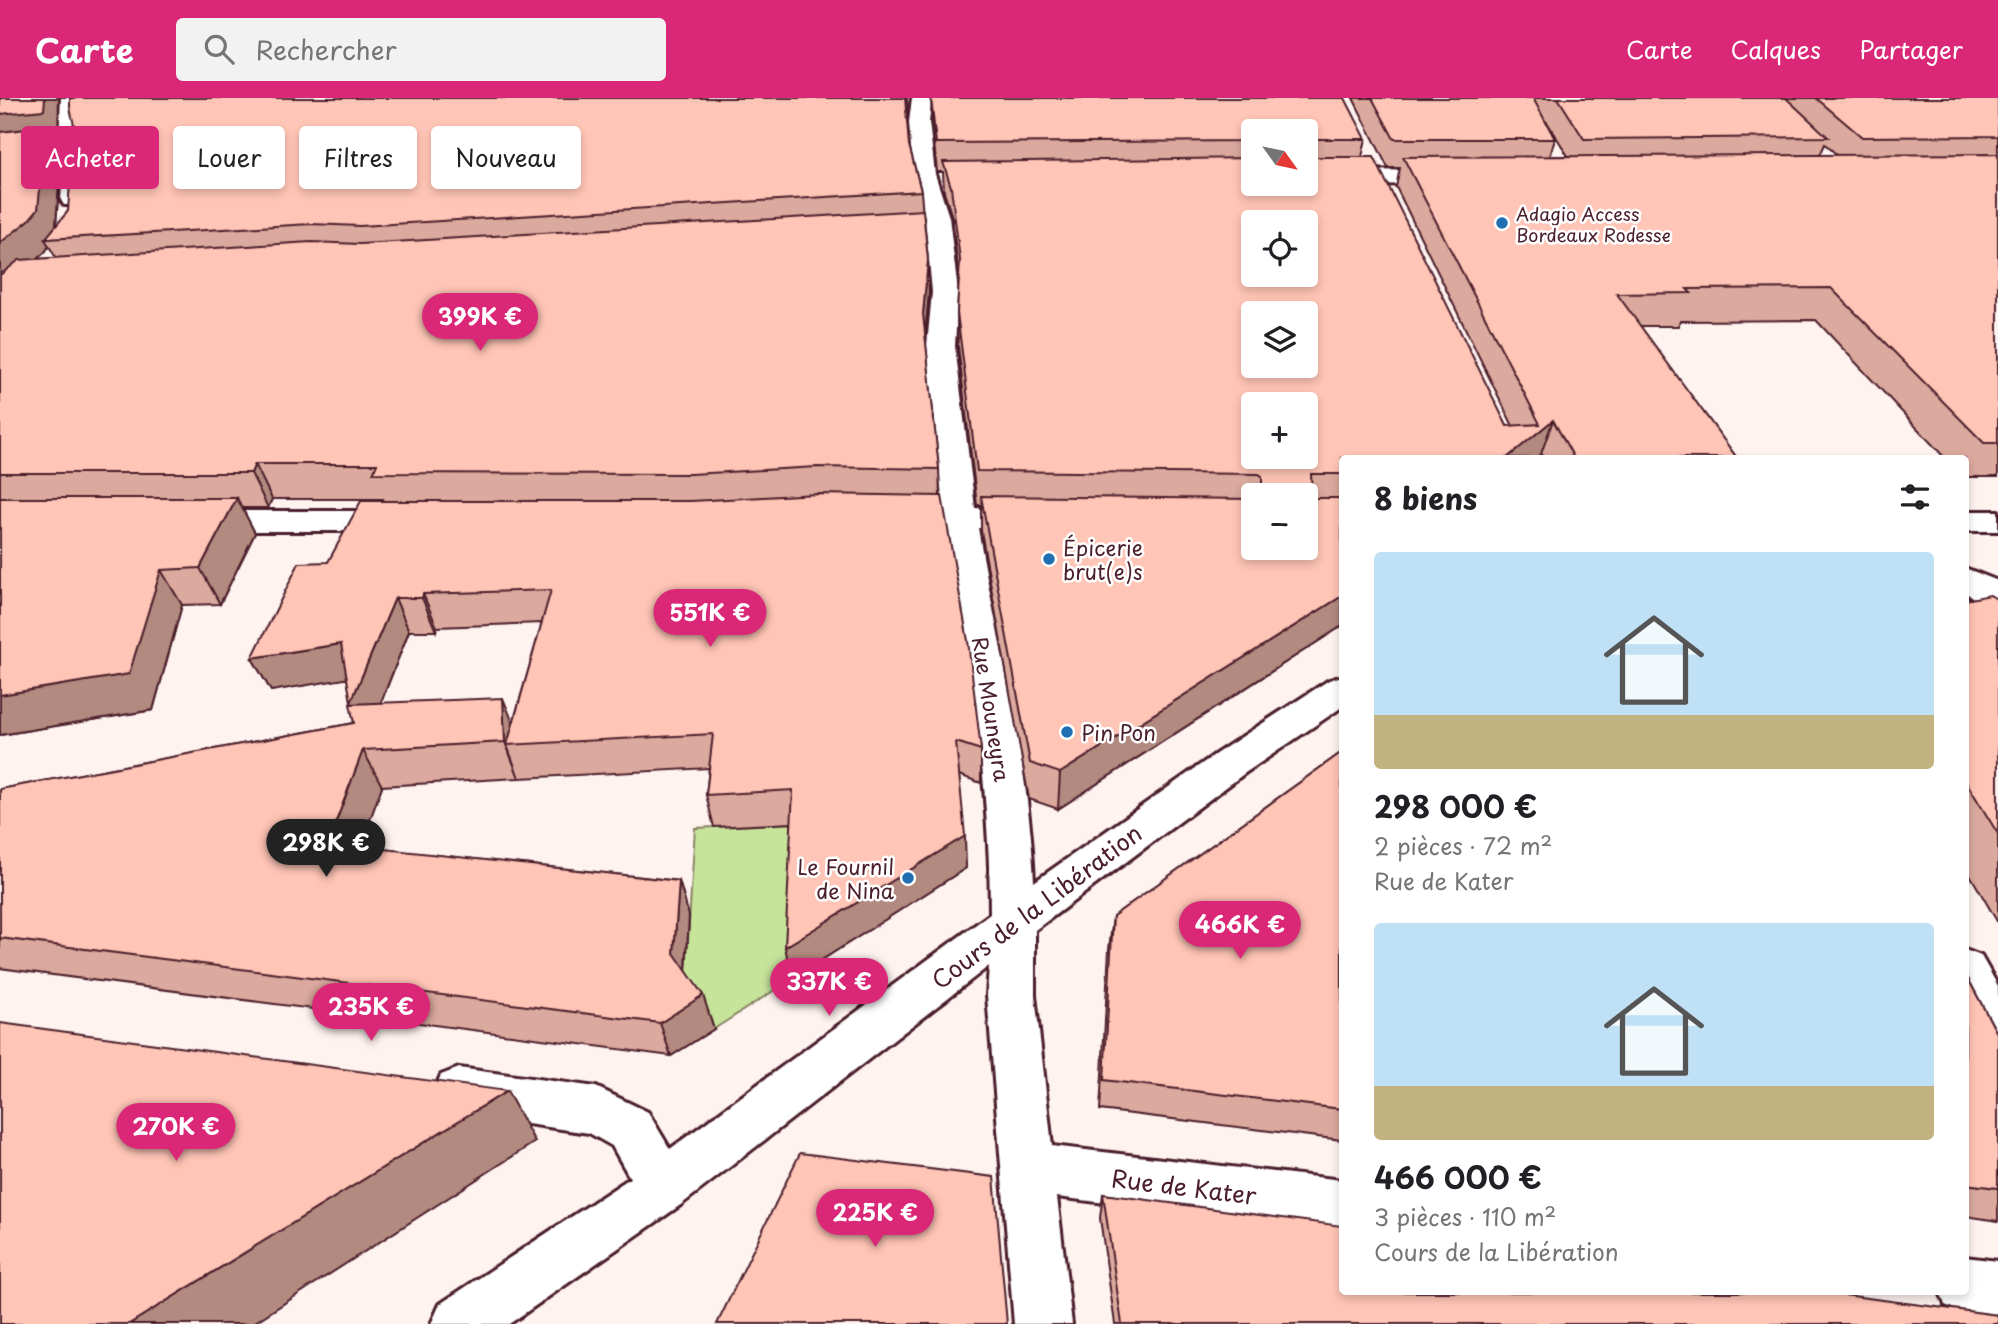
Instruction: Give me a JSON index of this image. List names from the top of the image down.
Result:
{
  "streets": {
    "street": ["Rue Mouneyra", "Cours de la Libération", "Rue de Kater"]
  },
  "crossings": [
    ["Rue Mouneyra", "Cours de la Libération"],
    ["Rue Mouneyra", "Rue de Kater"]
  ],
  "places": [
    "Adagio Access Bordeaux Rodesse",
    "Épicerie brut(e)s",
    "Pin Pon",
    "Le Fournil de Nina"
  ],
  "north": "bottom right",
  "page": {
    "header": "Carte",
    "search": "Rechercher",
    "nav": ["Carte", "Calques", "Partager"],
    "map_buttons": ["+", "−"],
    "chip": [
      "Acheter",
      "Louer",
      "Filtres",
      "Nouveau"
    ],
    "price": [
      "399K €",
      "551K €",
      "298K €",
      "466K €",
      "337K €",
      "235K €",
      "270K €",
      "225K €"
    ],
    "heading": "8 biens",
    "list": [
      {
        "name": "298 000 €",
        "note": "2 pièces · 72 m² · Rue de Kater"
      },
      {
        "name": "466 000 €",
        "note": "3 pièces · 110 m² · Cours de la Libération"
      }
    ]
  }
}
